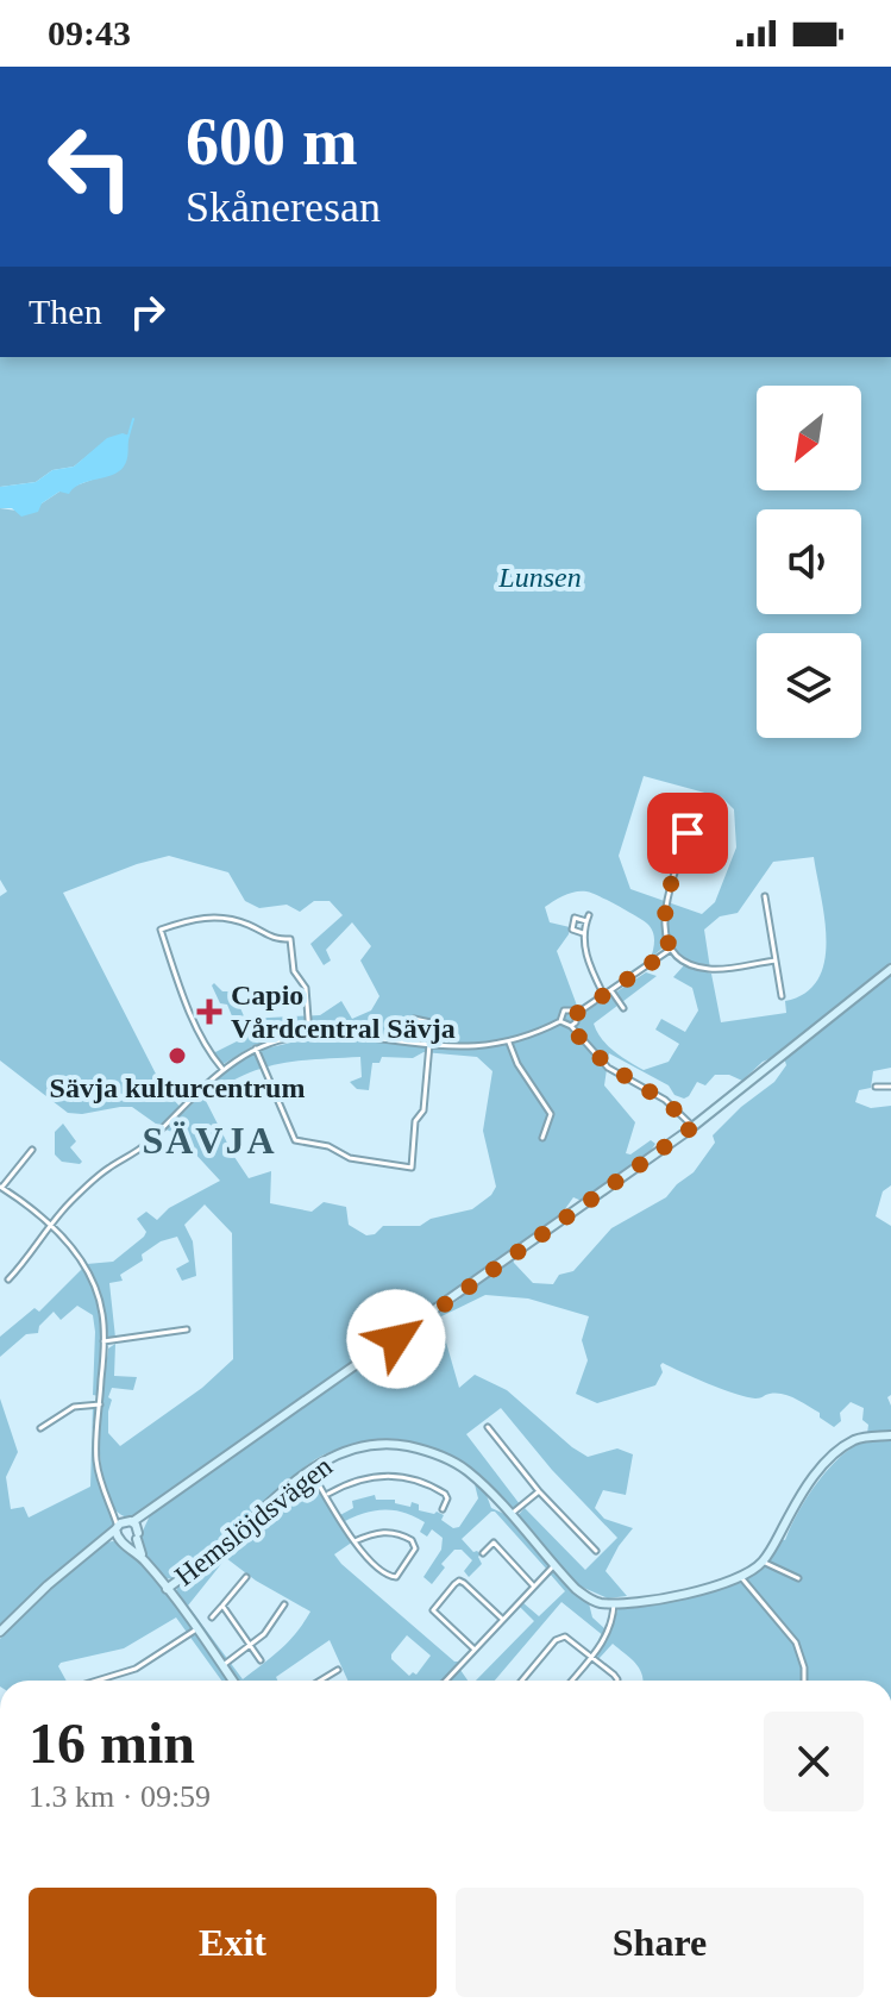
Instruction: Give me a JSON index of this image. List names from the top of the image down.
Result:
{
  "streets": {
    "main road": ["Hemslöjdsvägen"]
  },
  "districts": ["SÄVJA"],
  "parks": ["Lunsen"],
  "places": {
    "health": ["Capio Vårdcentral Sävja"],
    "other": ["Sävja kulturcentrum"]
  },
  "north": "bottom left",
  "page": {
    "status": "09:43",
    "turn": ["600 m", "Skåneresan"],
    "then": "Then",
    "heading": ["16 min", "1.3 km · 09:59"],
    "buttons": ["Exit", "Share"]
  }
}
